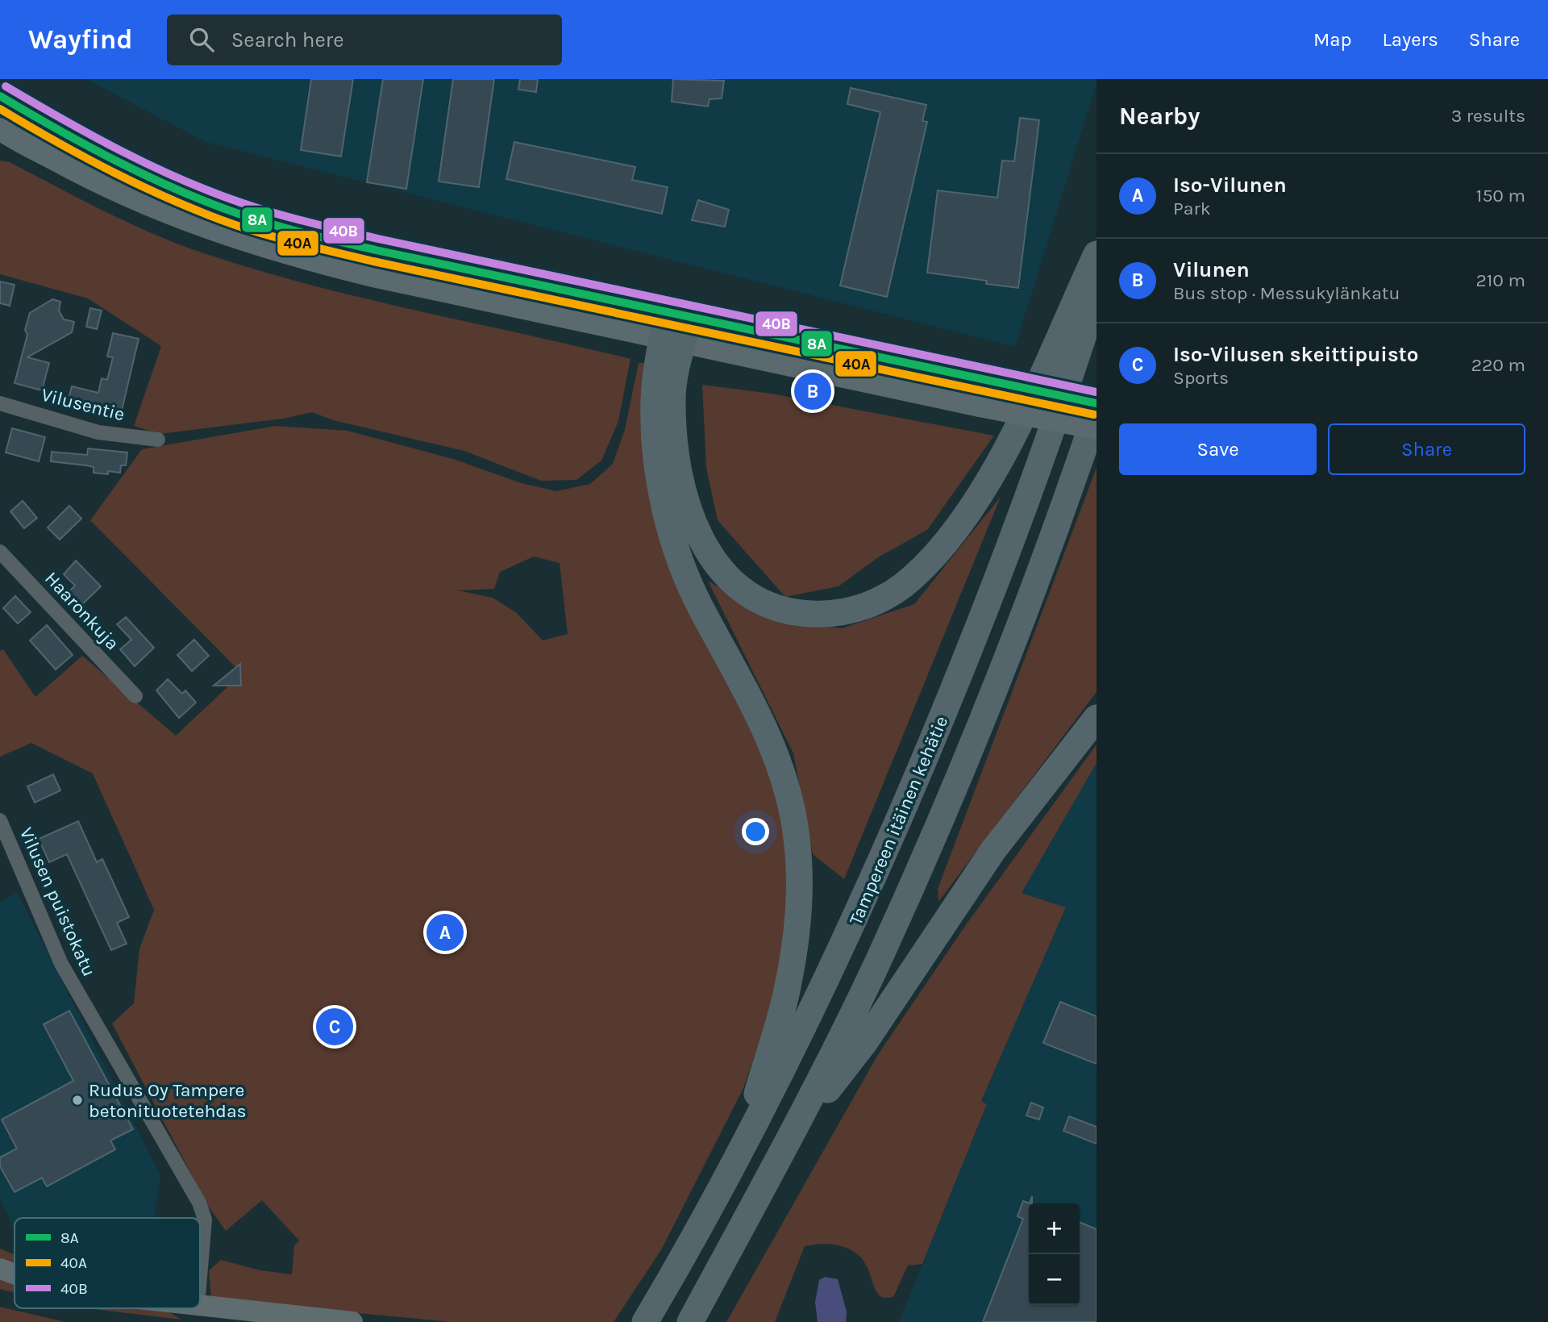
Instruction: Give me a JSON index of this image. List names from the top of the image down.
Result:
{
  "streets": {
    "highway": ["Tampereen itäinen kehätie"],
    "street": ["Vilusentie", "Haaronkuja", "Vilusen puistokatu"]
  },
  "places": ["Rudus Oy Tampere betonituotetehdas"],
  "lines": ["transit line 40B", "transit line 8A", "transit line 40A"],
  "legend": ["8A", "40A", "40B"],
  "page": {
    "header": "Wayfind",
    "search": "Search here",
    "nav": ["Map", "Layers", "Share"],
    "heading": ["Nearby", "3 results"],
    "list": [
      {
        "mark": "A",
        "name": "Iso-Vilunen",
        "note": "Park",
        "value": "150 m"
      },
      {
        "mark": "B",
        "name": "Vilunen",
        "note": "Bus stop · Messukylänkatu",
        "value": "210 m"
      },
      {
        "mark": "C",
        "name": "Iso-Vilusen skeittipuisto",
        "note": "Sports",
        "value": "220 m"
      }
    ],
    "pins": ["B", "A", "C"],
    "buttons": ["Save", "Share"],
    "map_buttons": ["+", "−"]
  }
}
